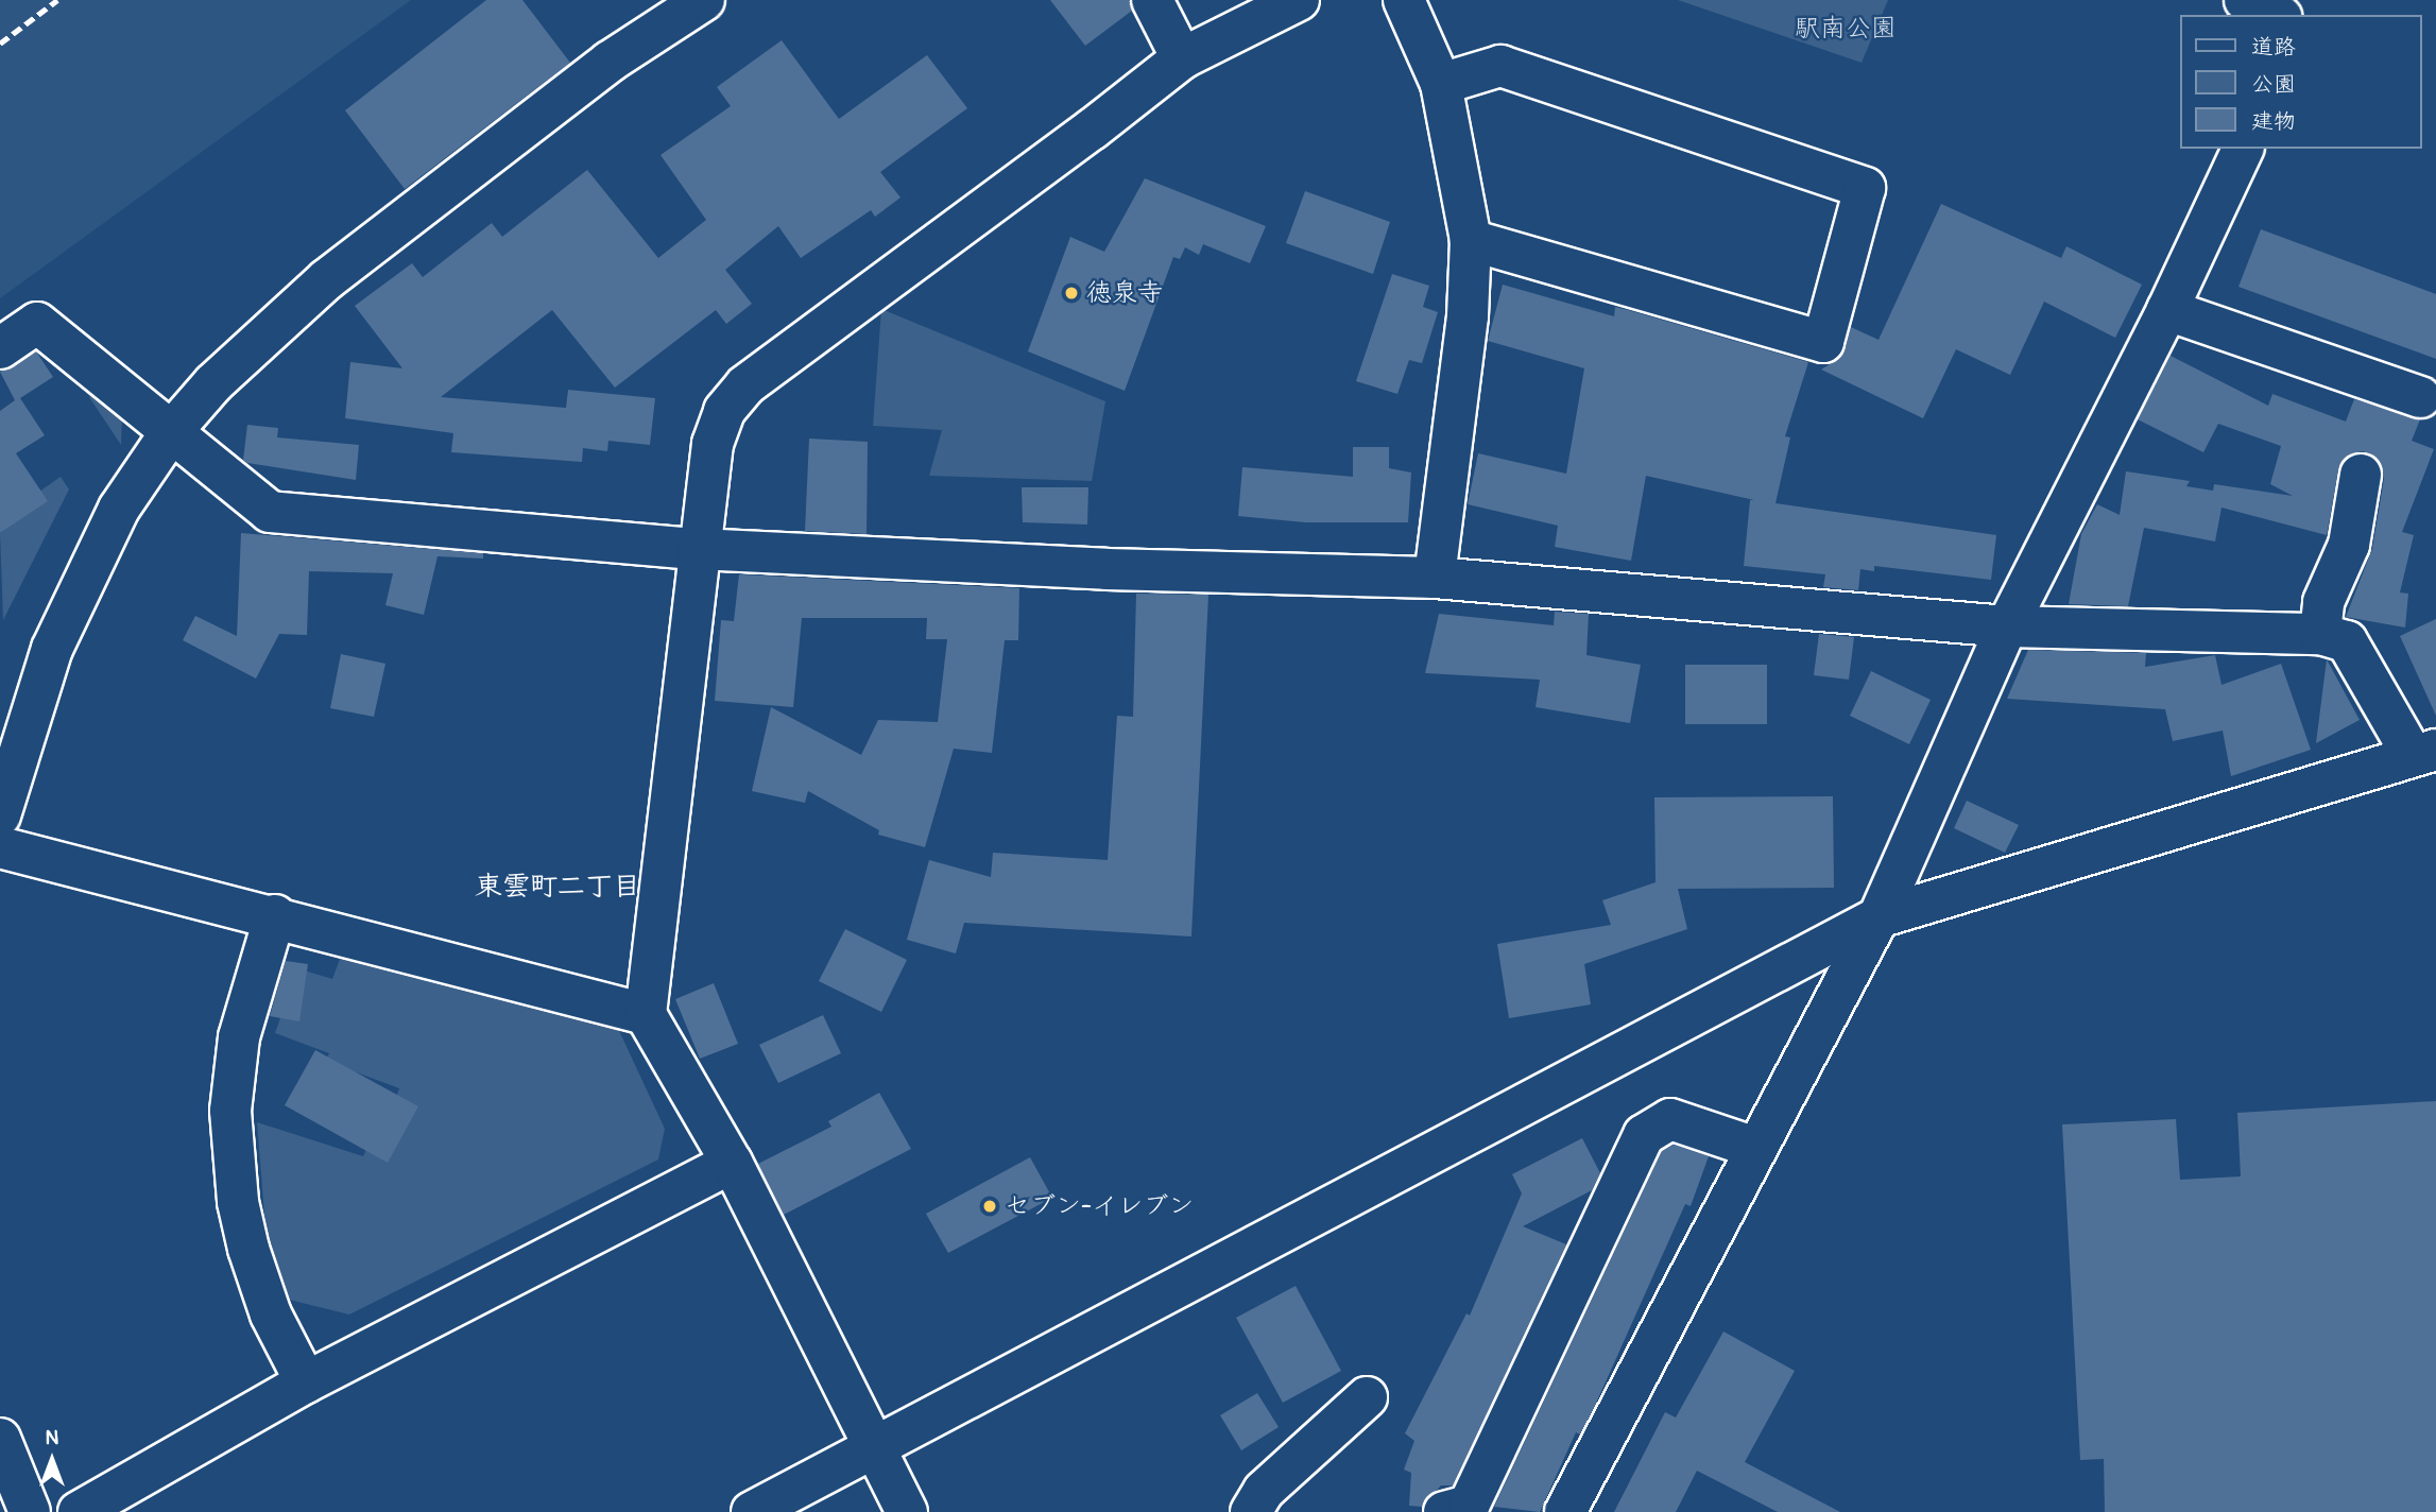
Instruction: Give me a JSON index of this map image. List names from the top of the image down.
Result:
{
  "districts": ["東雲町二丁目"],
  "parks": ["駅南公園"],
  "places": ["徳泉寺", "セブン-イレブン"],
  "legend": ["道路", "公園", "建物"],
  "north": "top"
}
